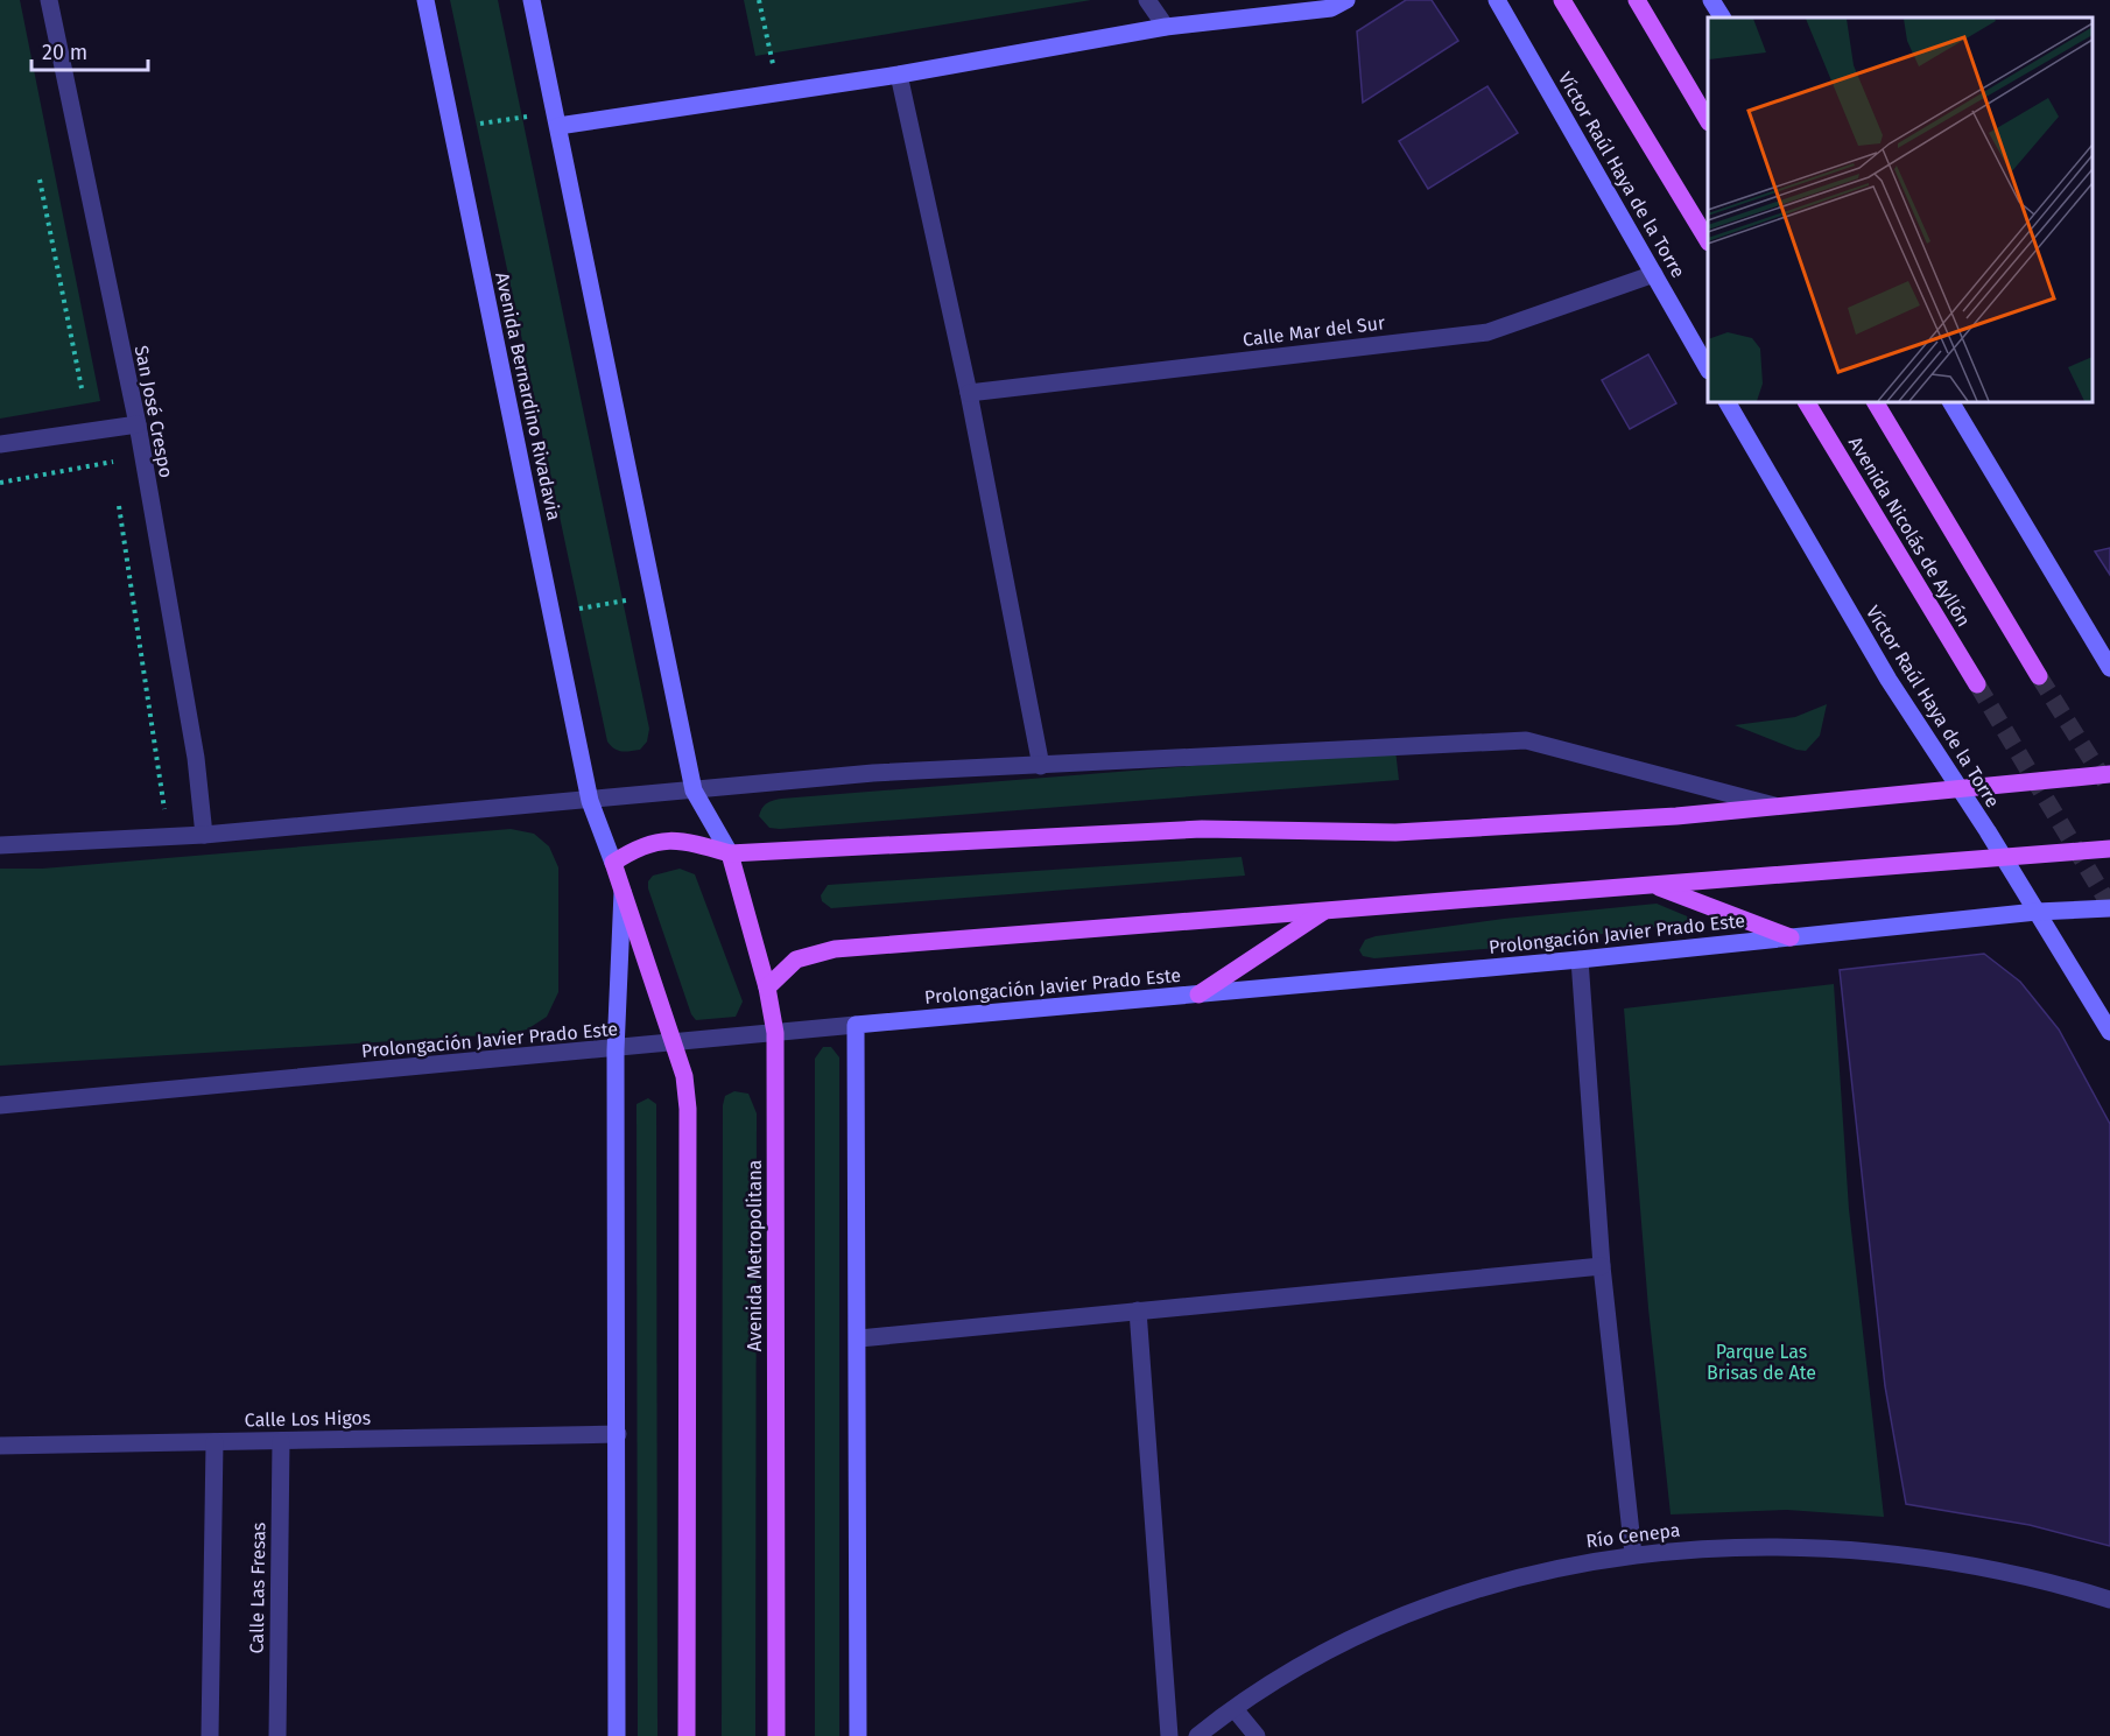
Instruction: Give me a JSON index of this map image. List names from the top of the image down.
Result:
{
  "streets": {
    "main road": ["Avenida Nicolás de Ayllón", "Avenida Metropolitana"],
    "street": [
      "Víctor Raúl Haya de la Torre",
      "Calle Mar del Sur",
      "Avenida Bernardino Rivadavia",
      "San José Crespo",
      "Prolongación Javier Prado Este",
      "Calle Los Higos",
      "Río Cenepa",
      "Calle Las Fresas"
    ]
  },
  "crossings": [
    ["Víctor Raúl Haya de la Torre", "Calle Mar del Sur"],
    ["Víctor Raúl Haya de la Torre", "Prolongación Javier Prado Este"],
    ["Prolongación Javier Prado Este", "Avenida Metropolitana"],
    ["Calle Los Higos", "Calle Las Fresas"]
  ],
  "parks": ["Parque Las Brisas de Ate"],
  "scale_bar": "20 m"
}
